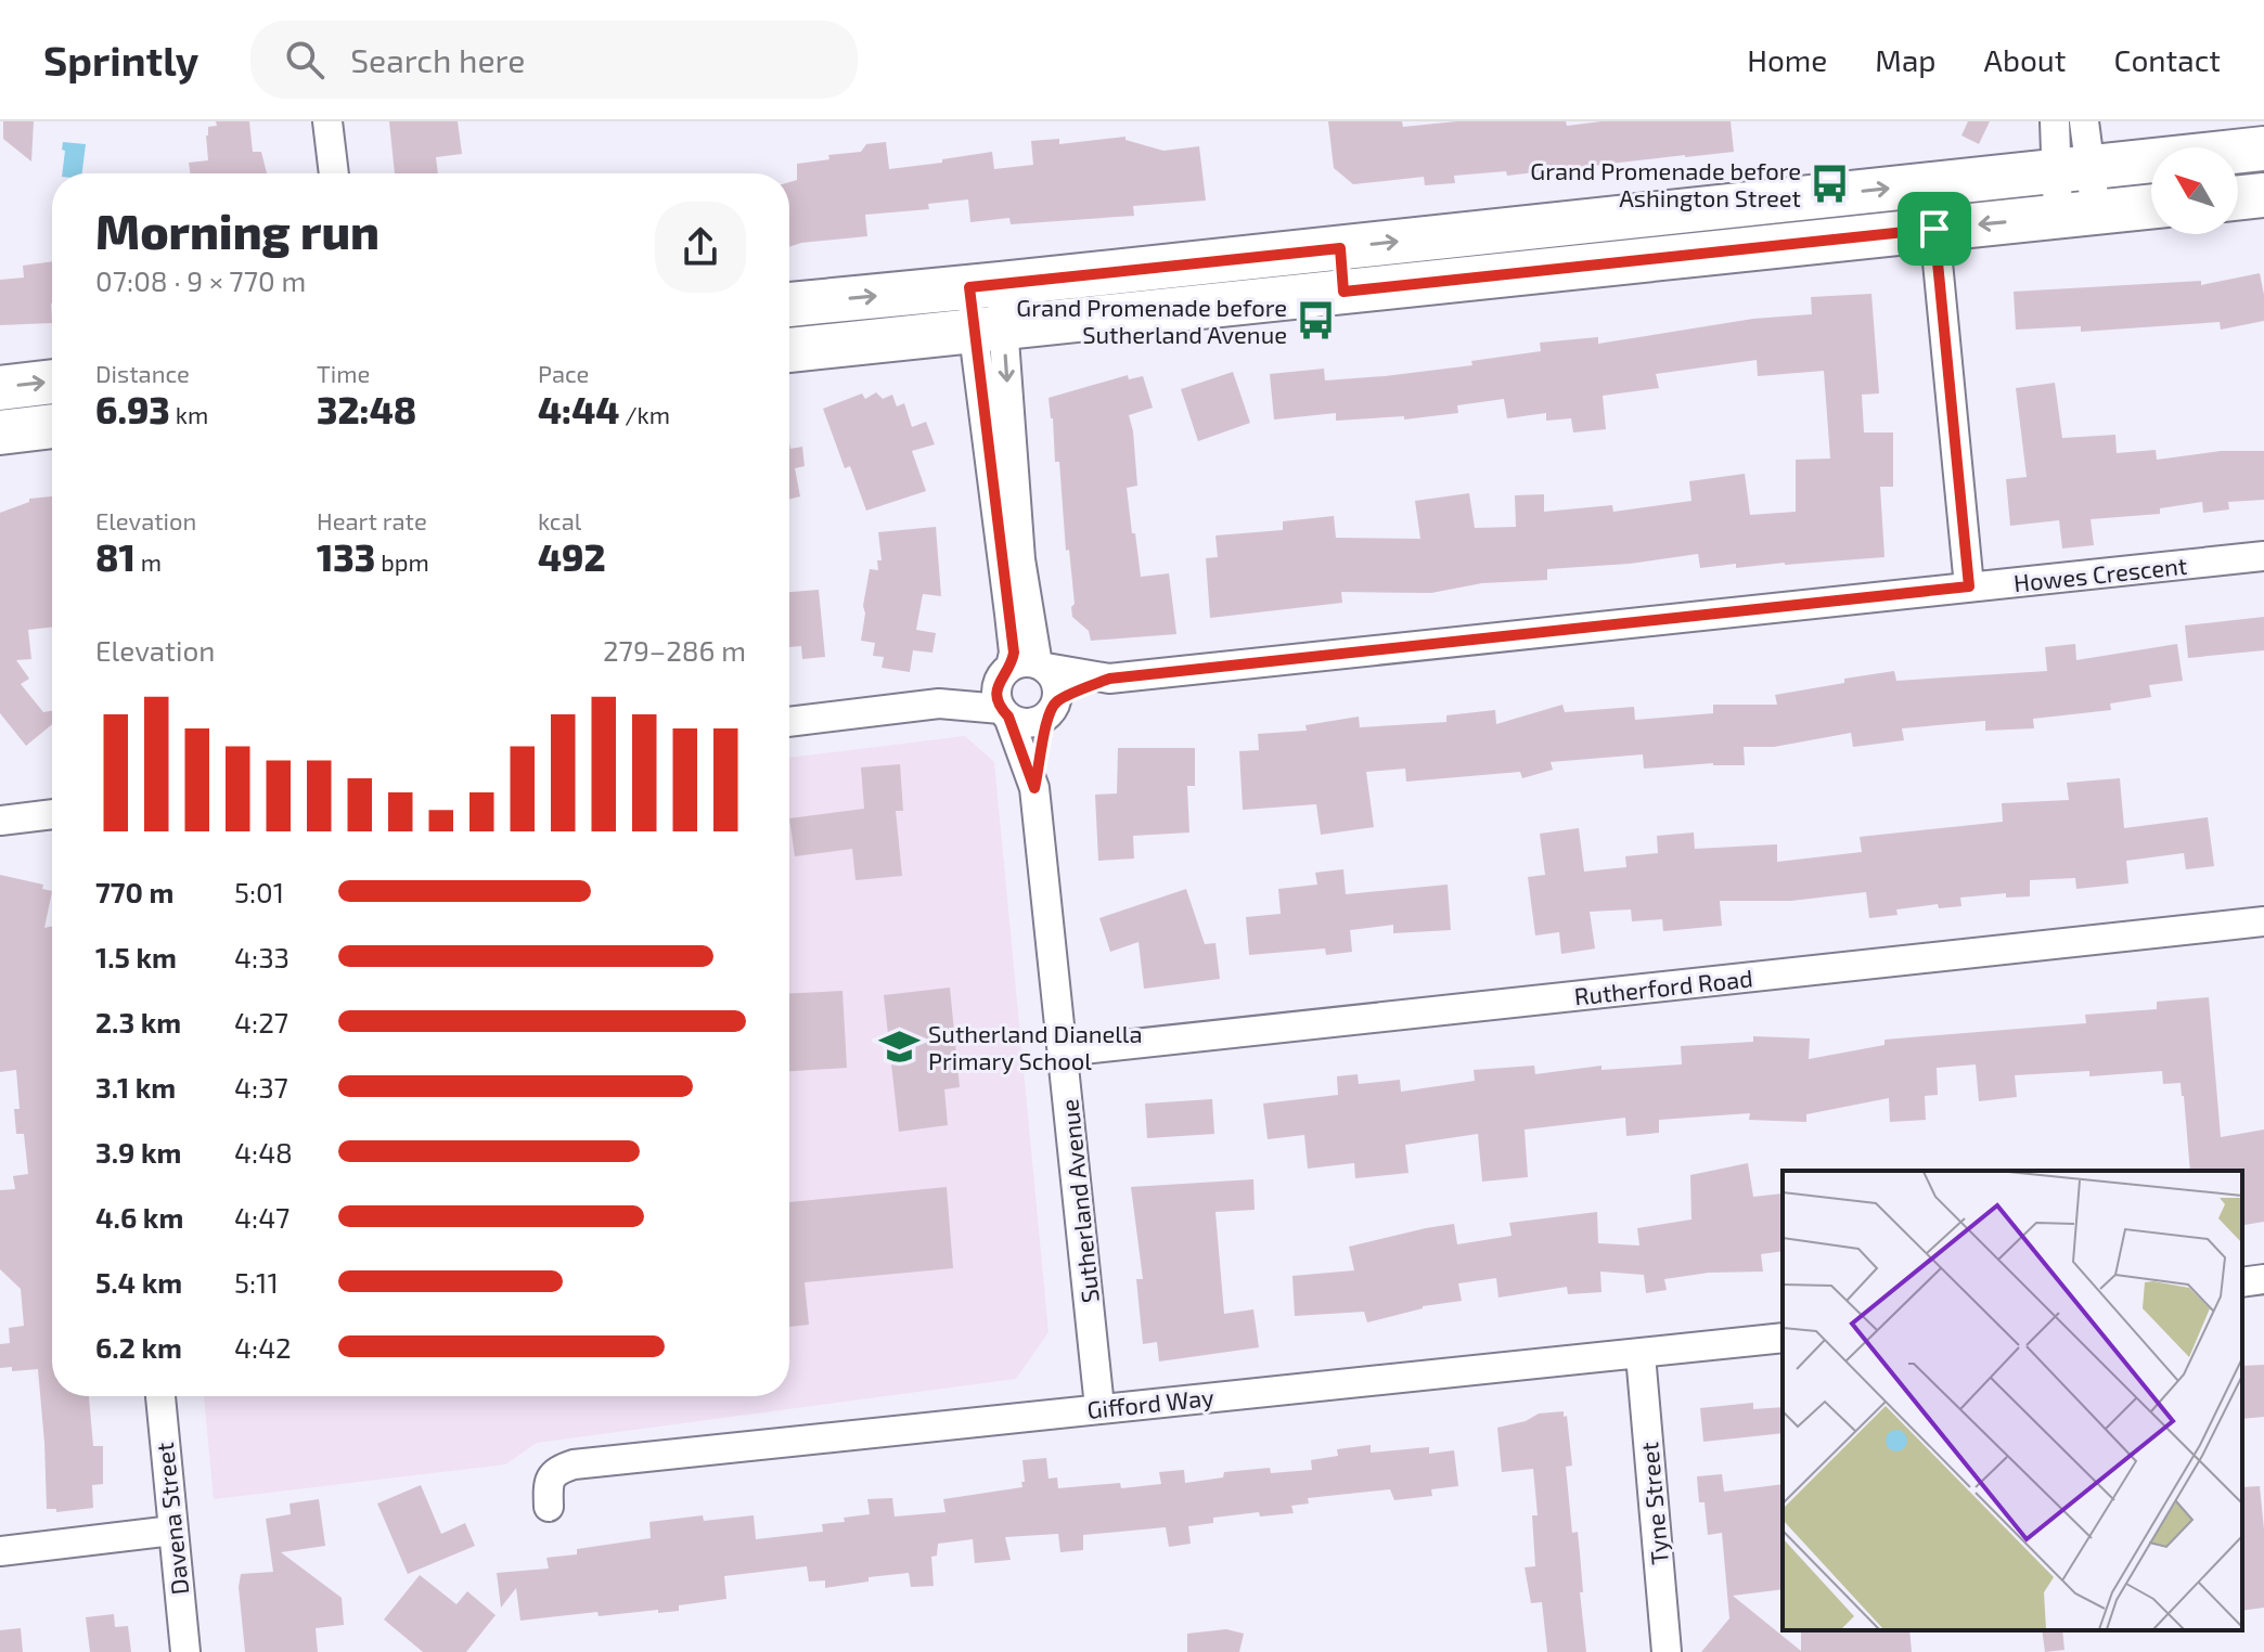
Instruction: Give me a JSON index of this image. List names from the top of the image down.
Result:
{
  "streets": {
    "street": [
      "Howes Crescent",
      "Rutherford Road",
      "Sutherland Avenue",
      "Gifford Way",
      "Tyne Street",
      "Davena Street"
    ]
  },
  "crossings": [
    ["Howes Crescent", "Sutherland Avenue"],
    ["Rutherford Road", "Sutherland Avenue"],
    ["Sutherland Avenue", "Gifford Way"],
    ["Gifford Way", "Tyne Street"]
  ],
  "places": {
    "bus stop": ["Grand Promenade before Ashington Street", "Grand Promenade before Sutherland Avenue"],
    "school or university": ["Sutherland Dianella Primary School"]
  },
  "north": "top left",
  "page": {
    "header": "Sprintly",
    "search": "Search here",
    "nav": [
      "Home",
      "Map",
      "About",
      "Contact"
    ],
    "heading": ["Morning run", "07:08 · 9 × 770 m"],
    "stats": [
      ["Distance", "6.93 km"],
      ["Time", "32:48"],
      ["Pace", "4:44 /km"],
      ["Elevation", "81 m"],
      ["Heart rate", "133 bpm"],
      ["kcal", "492"]
    ],
    "chart": ["Elevation", "279–286 m"],
    "list": [
      {
        "name": "770 m",
        "note": "5:01"
      },
      {
        "name": "1.5 km",
        "note": "4:33"
      },
      {
        "name": "2.3 km",
        "note": "4:27"
      },
      {
        "name": "3.1 km",
        "note": "4:37"
      },
      {
        "name": "3.9 km",
        "note": "4:48"
      },
      {
        "name": "4.6 km",
        "note": "4:47"
      },
      {
        "name": "5.4 km",
        "note": "5:11"
      },
      {
        "name": "6.2 km",
        "note": "4:42"
      }
    ]
  }
}
